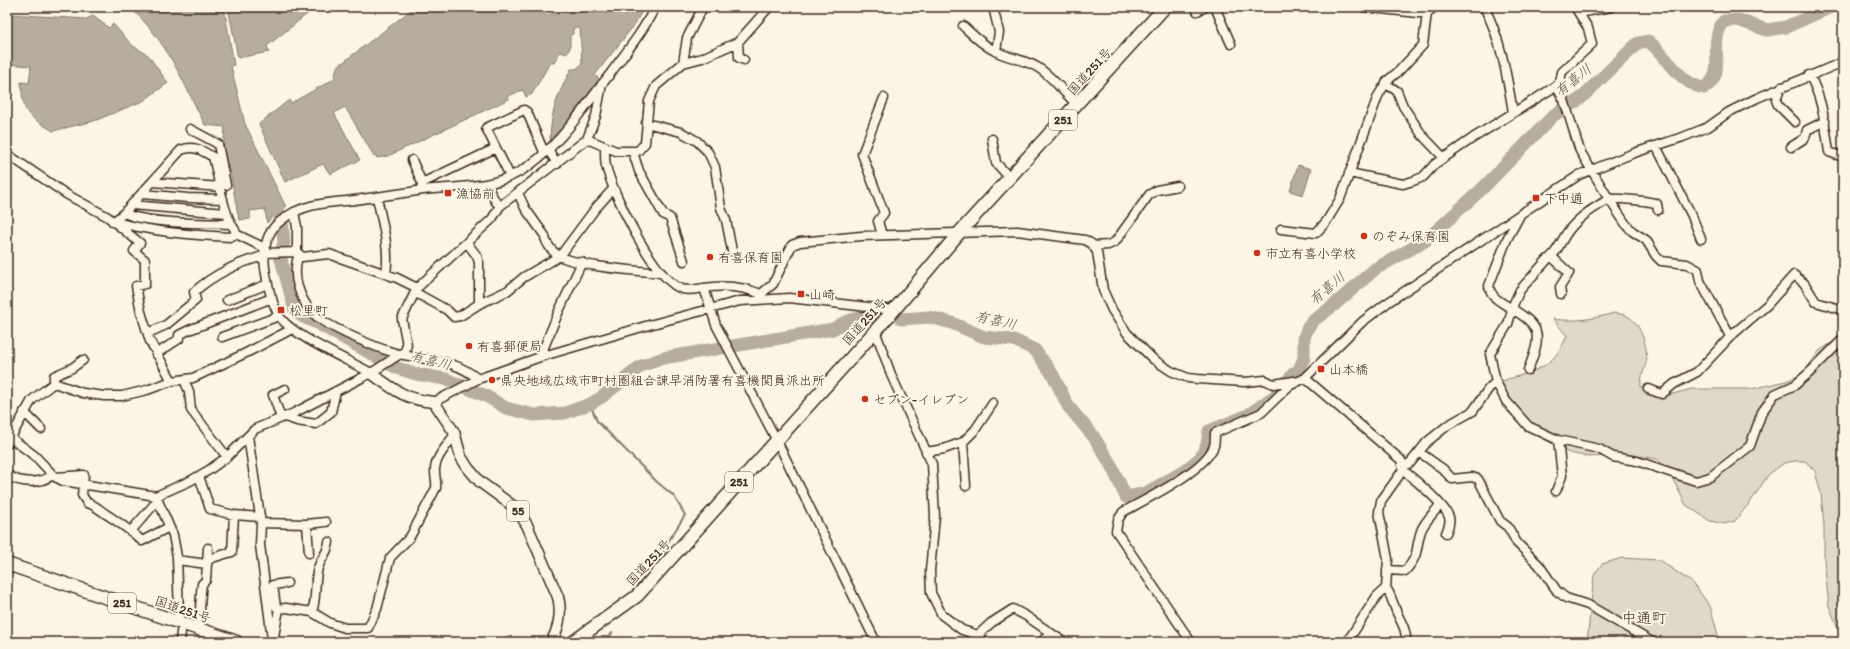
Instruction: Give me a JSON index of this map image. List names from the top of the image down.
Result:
{
  "streets": {
    "highway": ["国道251号", "251"],
    "main road": ["55"]
  },
  "districts": ["中通町"],
  "water": ["有喜川"],
  "places": {
    "transit": [
      "漁協前",
      "下中通",
      "山崎",
      "松里町",
      "山本橋"
    ],
    "other": [
      "のぞみ保育園",
      "市立有喜小学校",
      "有喜保育園",
      "有喜郵便局",
      "県央地域広域市町村圏組合諌早消防署有喜機関員派出所",
      "セブン-イレブン"
    ]
  }
}
